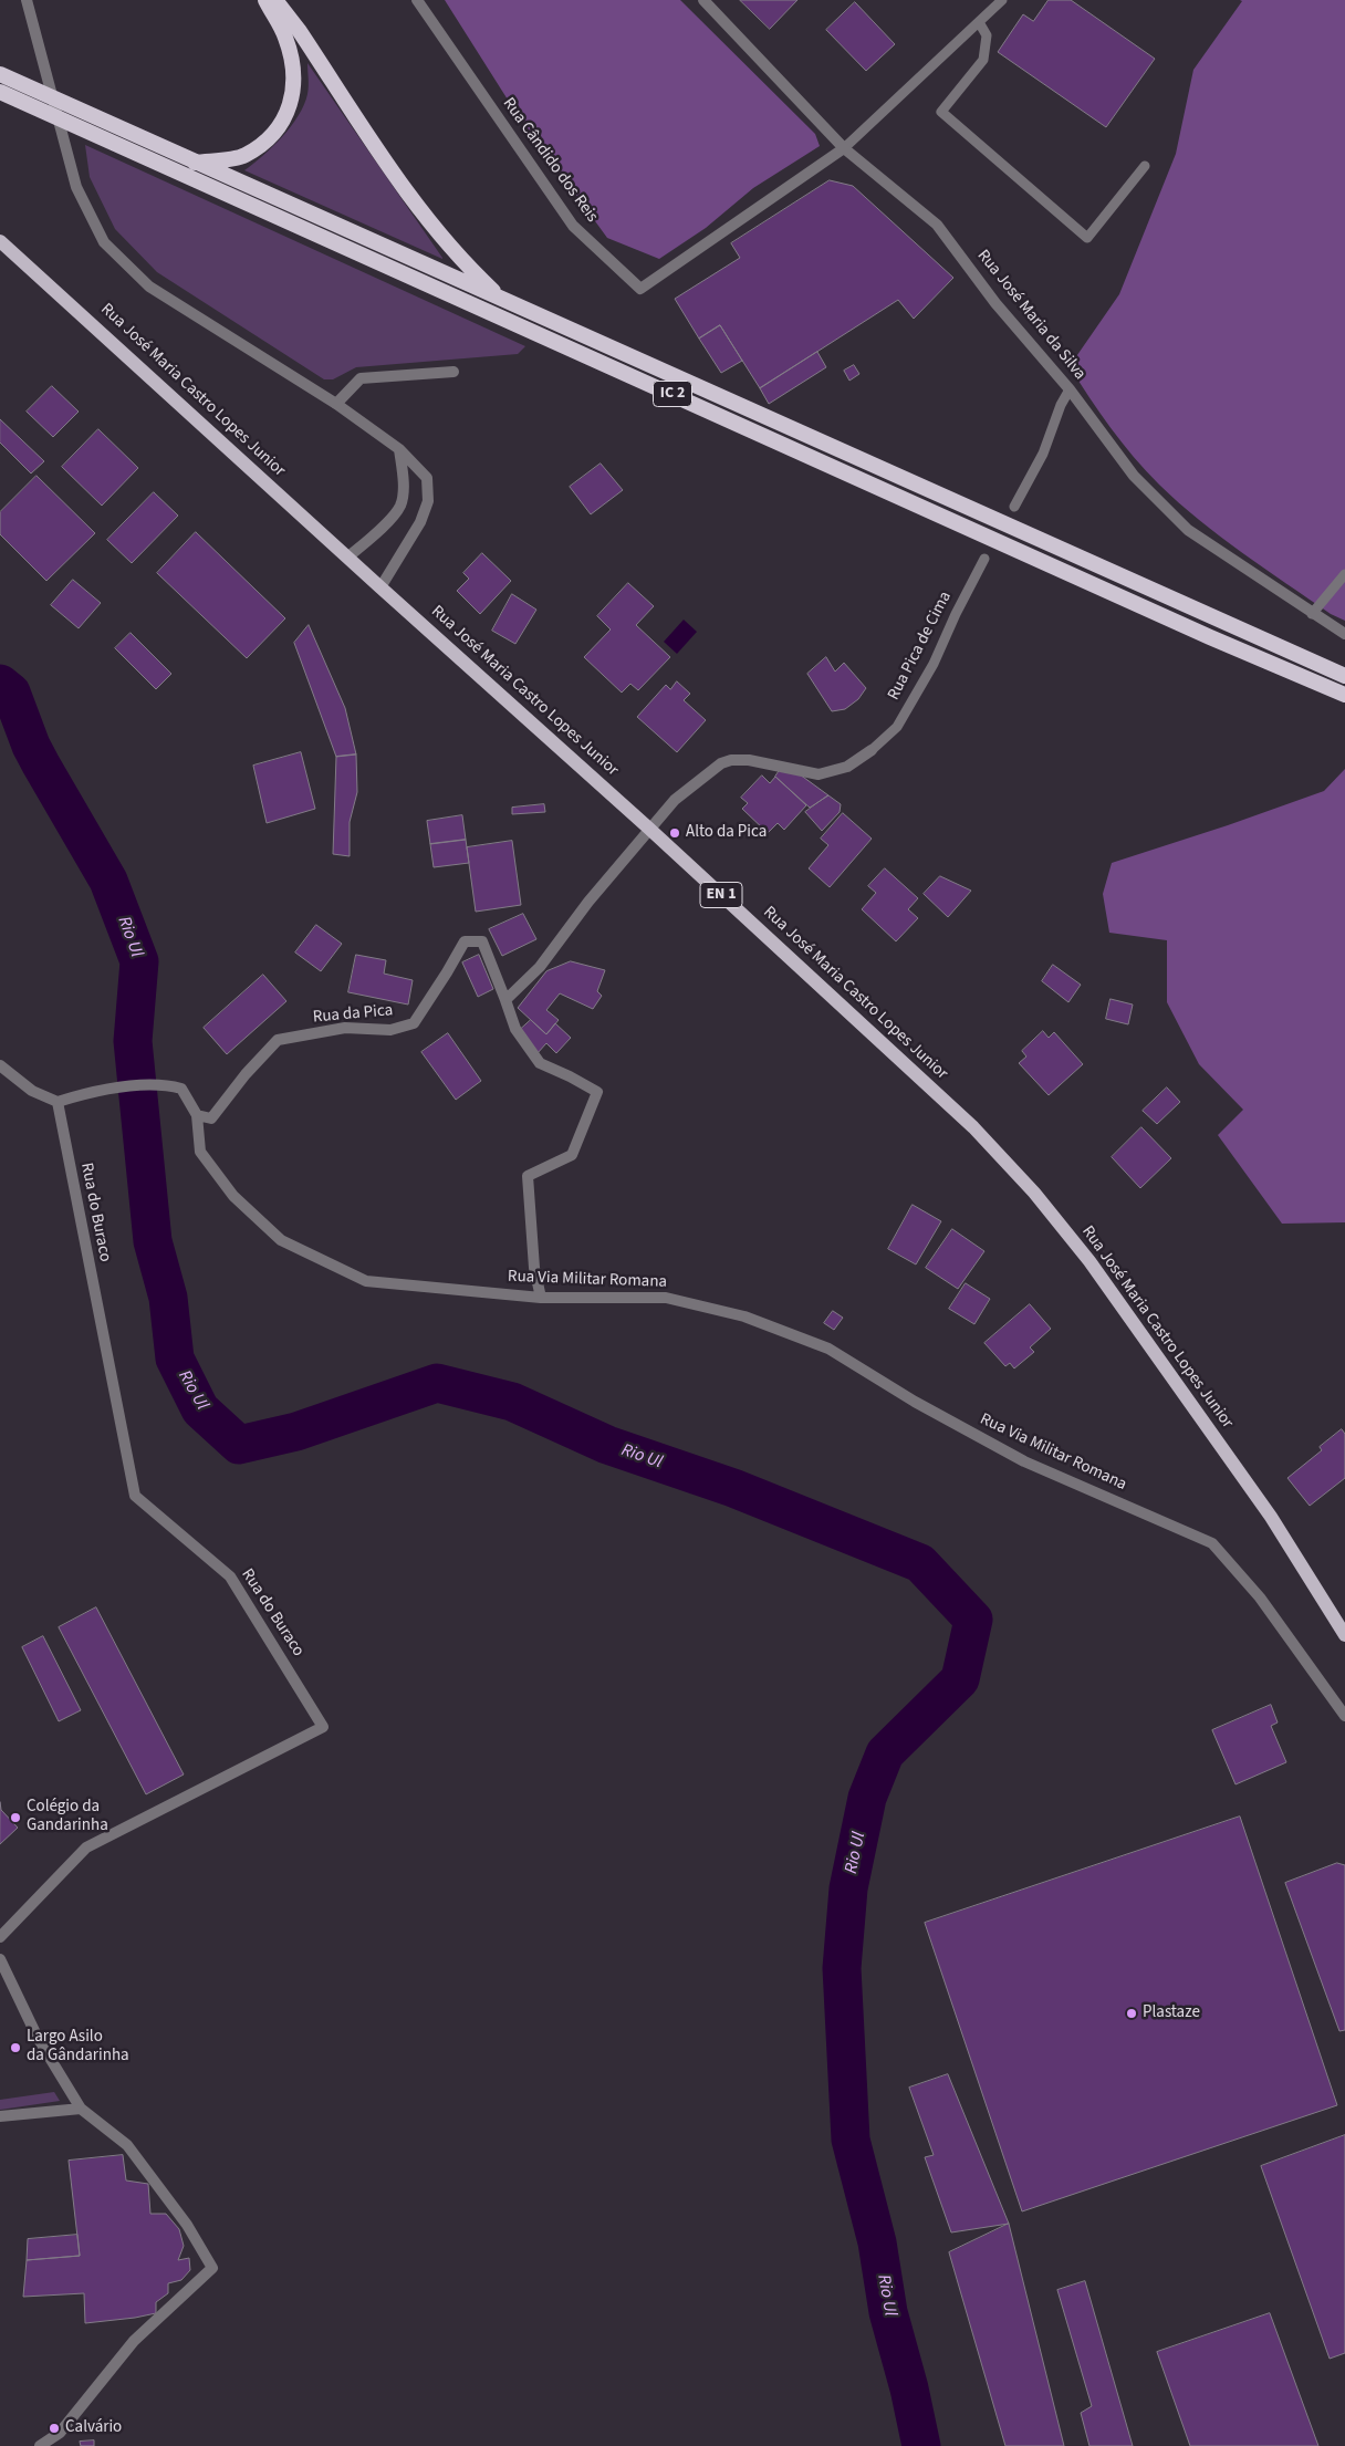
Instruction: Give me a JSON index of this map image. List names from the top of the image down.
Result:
{
  "streets": {
    "highway": ["IC 2"],
    "main road": ["Rua José Maria Castro Lopes Junior", "EN 1"],
    "street": [
      "Rua Cândido dos Reis",
      "Rua José Maria da Silva",
      "Rua Pica de Cima",
      "Rua da Pica",
      "Rua do Buraco",
      "Rua Via Militar Romana"
    ]
  },
  "crossings": [
    ["Rua Cândido dos Reis", "Rua José Maria da Silva"],
    ["Rua José Maria Castro Lopes Junior", "Rua Pica de Cima"],
    ["Rua da Pica", "Rua Via Militar Romana"],
    ["Rua do Buraco", "Rua Via Militar Romana"]
  ],
  "water": ["Rio Ul"],
  "places": [
    "Alto da Pica",
    "Colégio da Gandarinha",
    "Plastaze",
    "Largo Asilo da Gândarinha",
    "Calvário"
  ]
}
